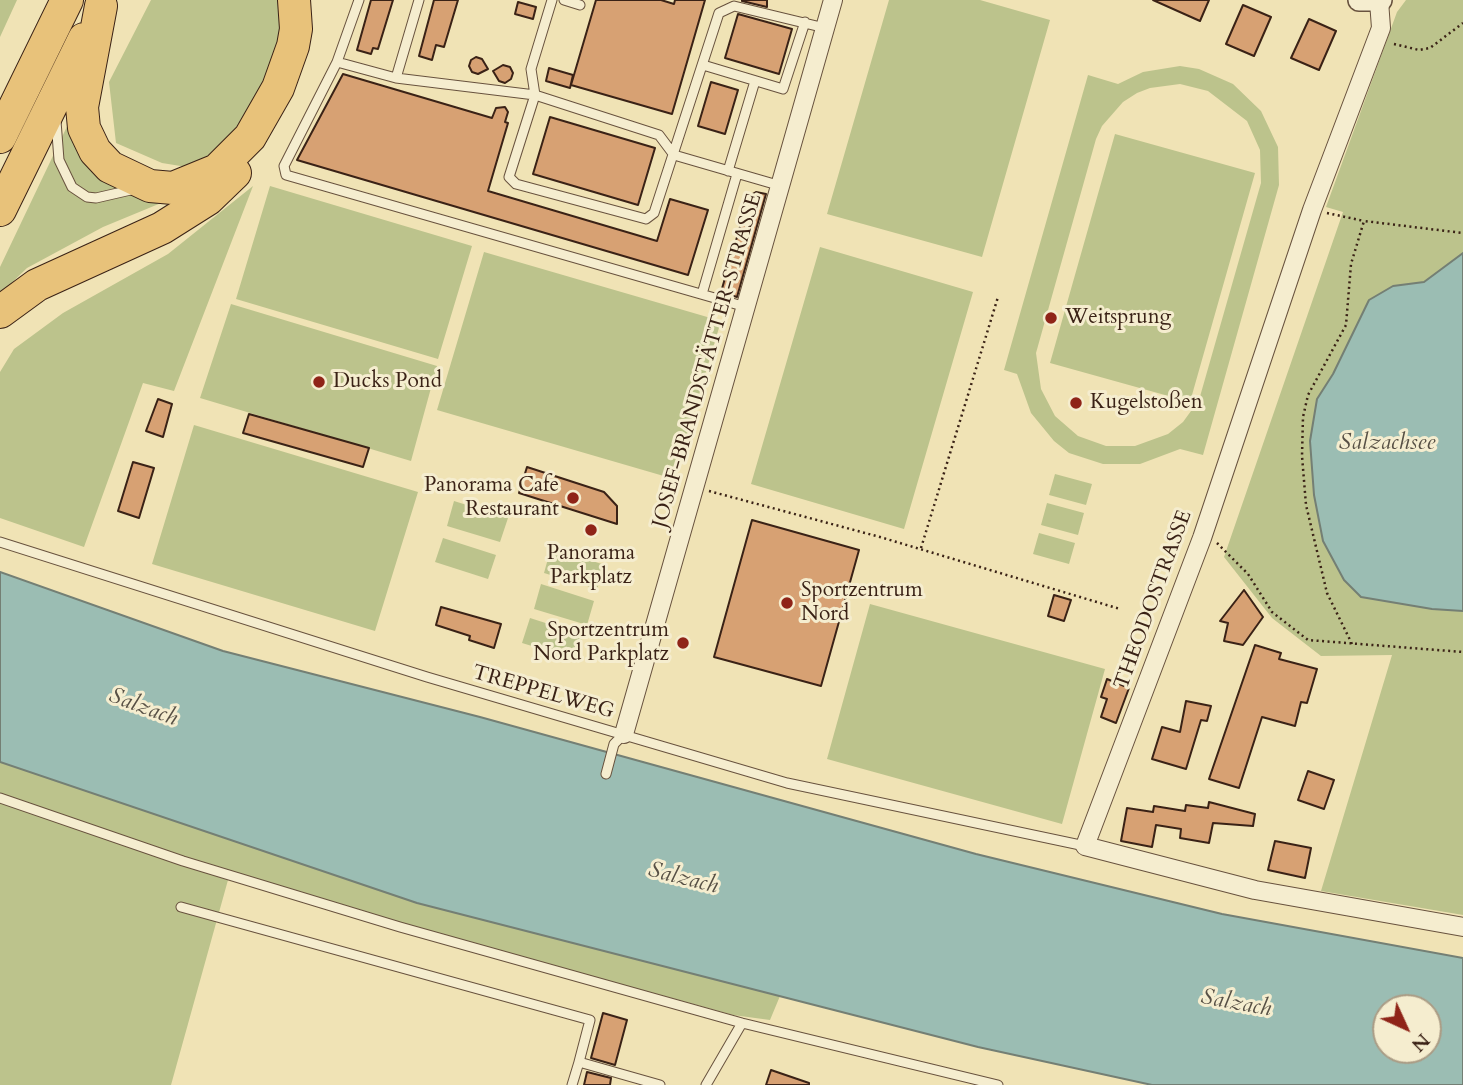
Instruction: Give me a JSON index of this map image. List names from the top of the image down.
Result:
{
  "streets": {
    "street": ["JOSEF-BRANDSTÄTTER-STRASSE", "THEODOSTRASSE"],
    "lane": ["TREPPELWEG"]
  },
  "crossings": [
    ["JOSEF-BRANDSTÄTTER-STRASSE", "TREPPELWEG"],
    ["THEODOSTRASSE", "TREPPELWEG"]
  ],
  "water": ["Salzachsee", "Salzach"],
  "places": [
    "Weitsprung",
    "Ducks Pond",
    "Kugelstoßen",
    "Panorama Cafe Restaurant",
    "Panorama Parkplatz",
    "Sportzentrum Nord",
    "Sportzentrum Nord Parkplatz"
  ],
  "north": "bottom right"
}
